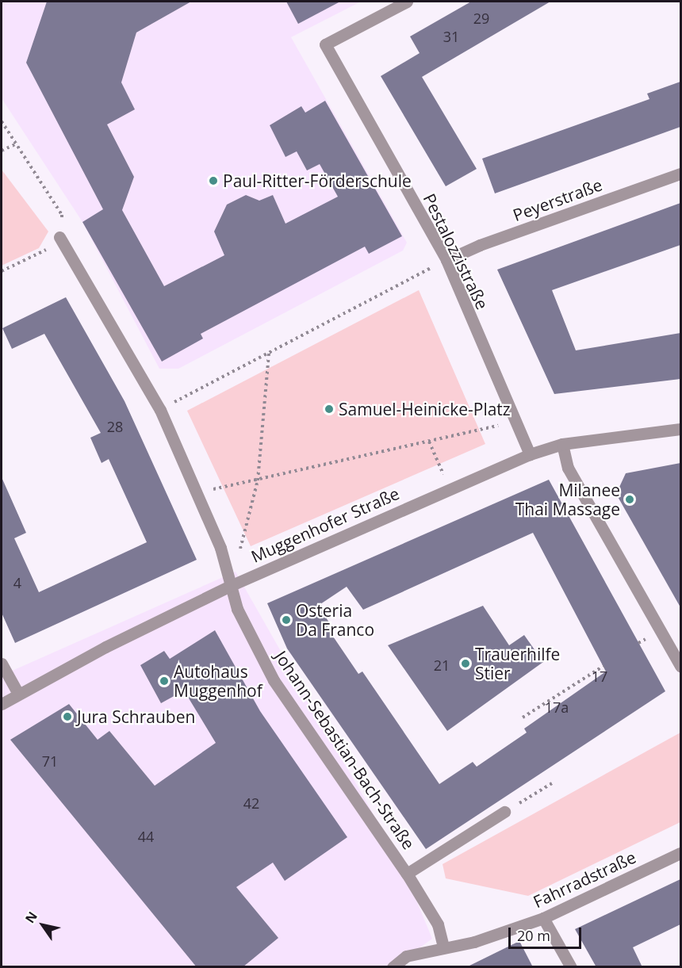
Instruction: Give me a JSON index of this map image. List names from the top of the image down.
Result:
{
  "streets": {
    "street": [
      "Peyerstraße",
      "Pestalozzistraße",
      "Muggenhofer Straße",
      "Johann-Sebastian-Bach-Straße",
      "Fahrradstraße"
    ]
  },
  "crossings": [
    ["Peyerstraße", "Pestalozzistraße"],
    ["Pestalozzistraße", "Muggenhofer Straße"],
    ["Muggenhofer Straße", "Johann-Sebastian-Bach-Straße"],
    ["Johann-Sebastian-Bach-Straße", "Fahrradstraße"]
  ],
  "places": [
    "Paul-Ritter-Förderschule",
    "Samuel-Heinicke-Platz",
    "Milanee Thai Massage",
    "Osteria Da Franco",
    "Trauerhilfe Stier",
    "Autohaus Muggenhof",
    "Jura Schrauben"
  ],
  "house_numbers": [
    "29",
    "31",
    "28",
    "4",
    "21",
    "17",
    "17a",
    "71",
    "42",
    "44"
  ],
  "scale_bar": "20 m",
  "north": "top left"
}
